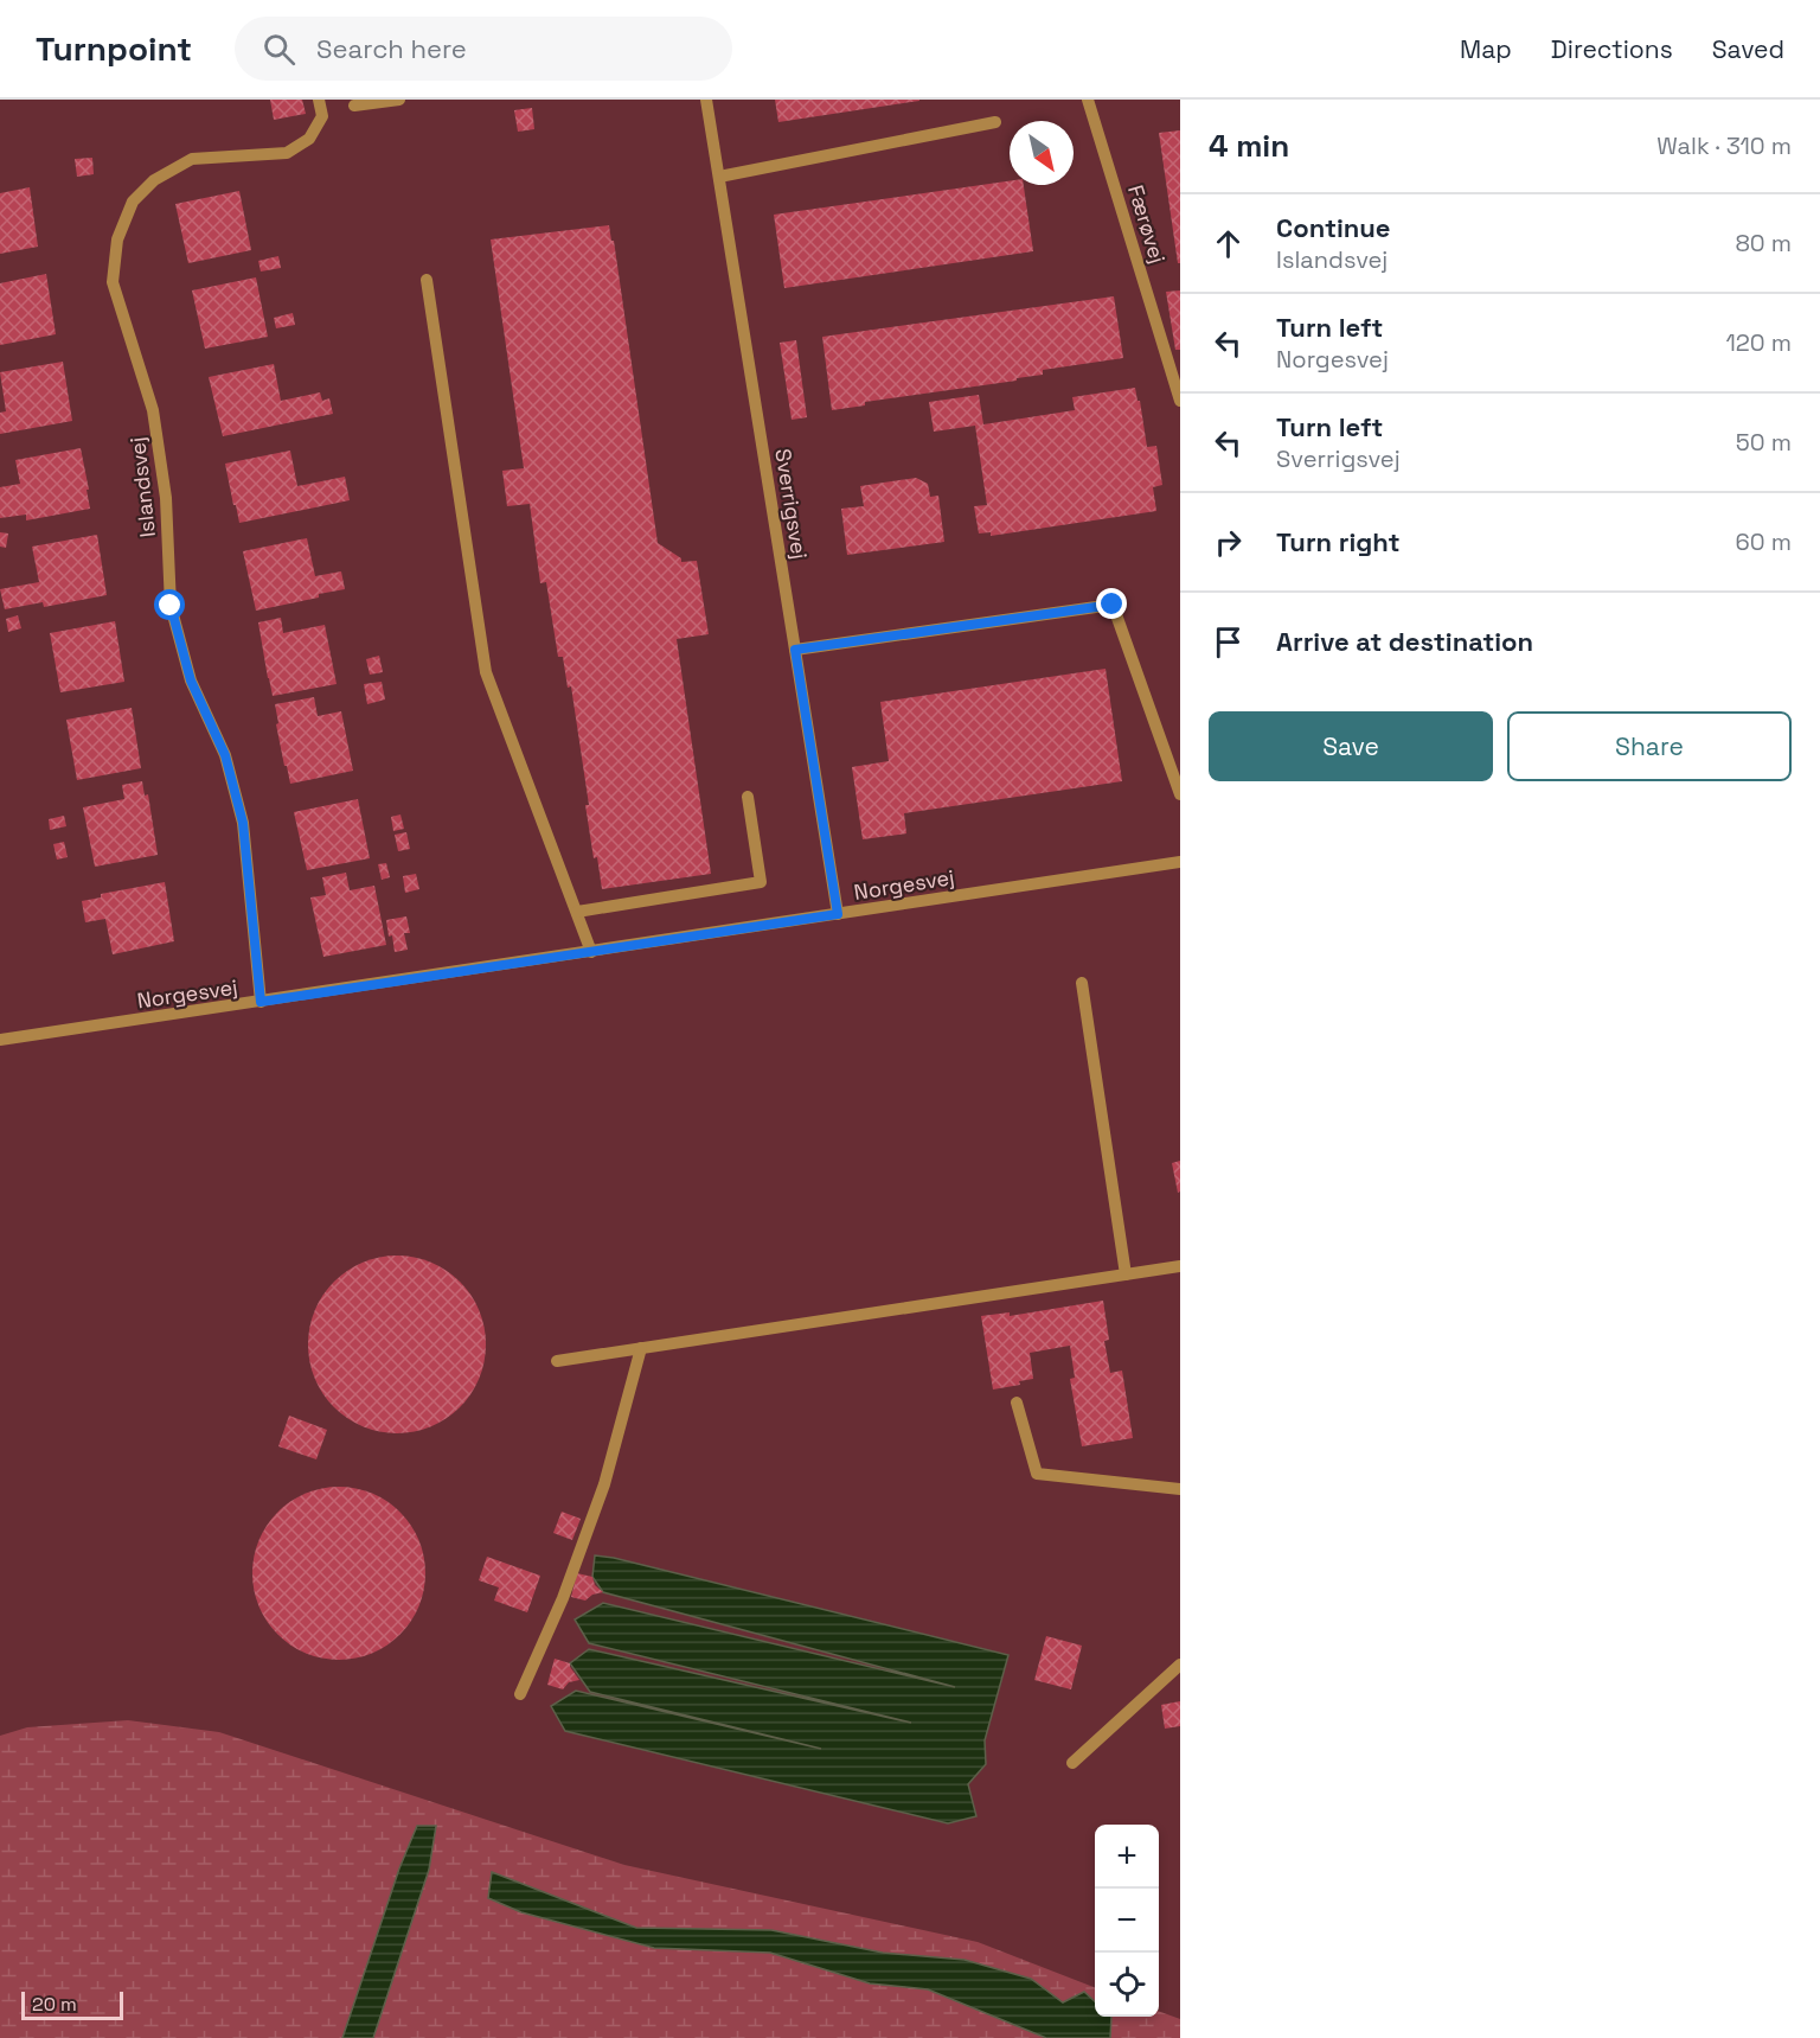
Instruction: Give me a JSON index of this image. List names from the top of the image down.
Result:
{
  "streets": {
    "street": [
      "Færøvej",
      "Islandsvej",
      "Sverrigsvej",
      "Norgesvej"
    ]
  },
  "crossings": [
    ["Islandsvej", "Norgesvej"],
    ["Sverrigsvej", "Norgesvej"]
  ],
  "scale_bar": "20 m",
  "north": "bottom right",
  "page": {
    "header": "Turnpoint",
    "search": "Search here",
    "nav": ["Map", "Directions", "Saved"],
    "heading": ["4 min", "Walk · 310 m"],
    "list": [
      ["Continue", "Islandsvej", "80 m"],
      ["Turn left", "Norgesvej", "120 m"],
      ["Turn left", "Sverrigsvej", "50 m"],
      ["Turn right", "60 m"],
      "Arrive at destination"
    ],
    "buttons": ["Save", "Share"],
    "map_buttons": ["+", "−"],
    "scale": "20 m"
  }
}
